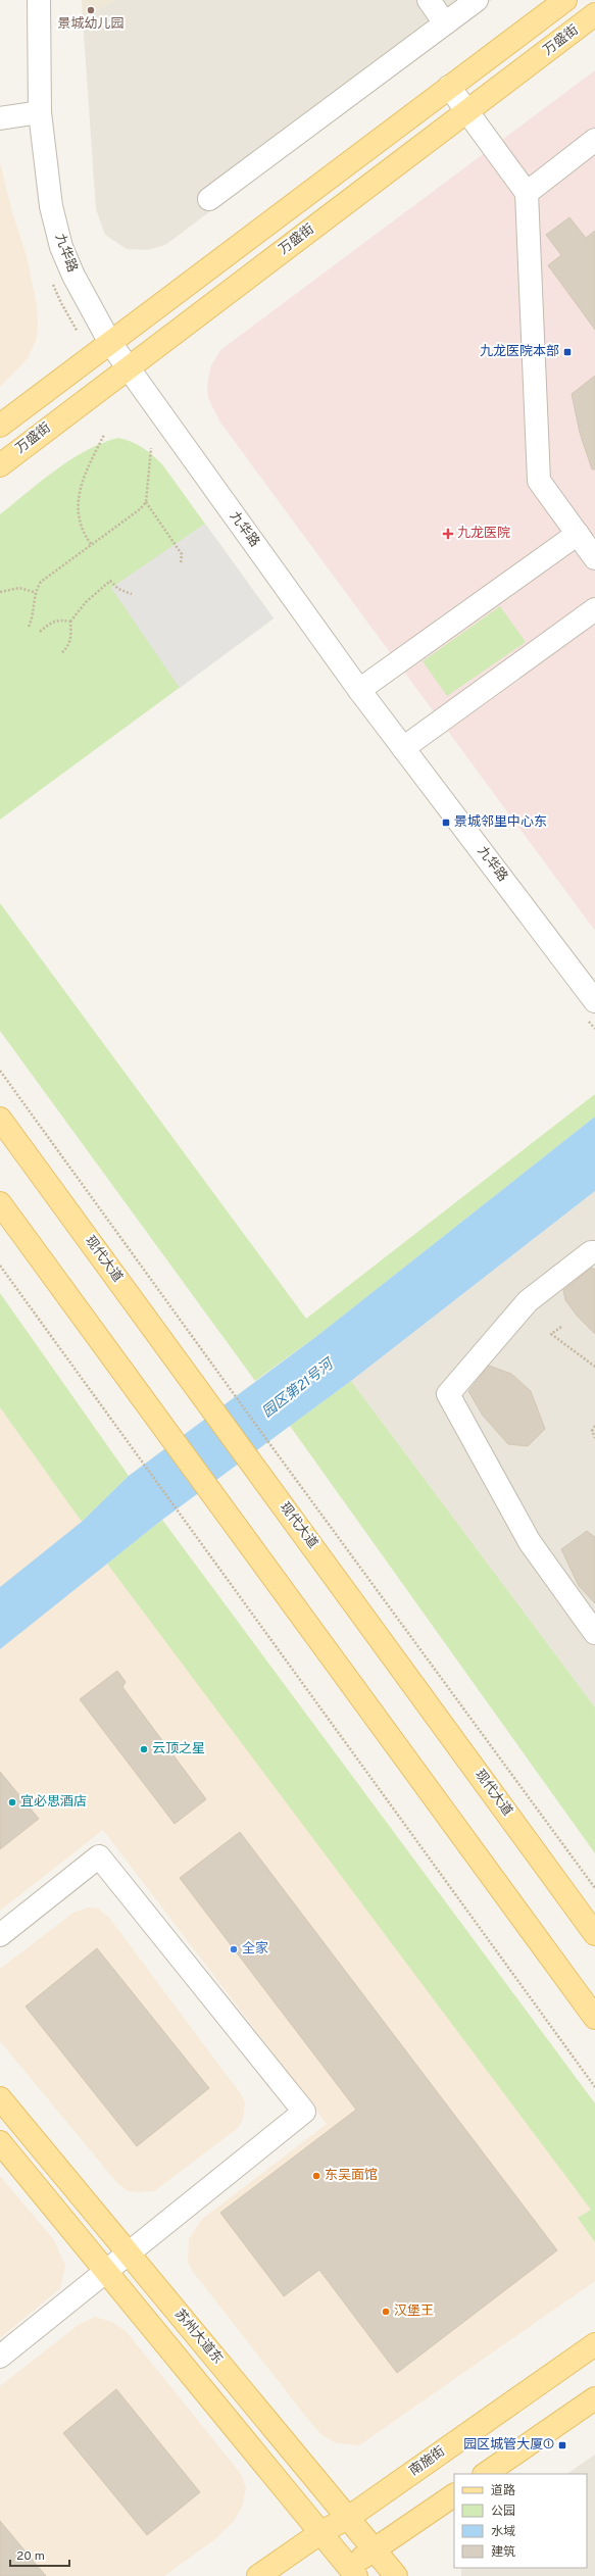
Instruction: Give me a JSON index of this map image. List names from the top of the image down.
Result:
{
  "streets": {
    "main road": [
      "万盛街",
      "现代大道",
      "苏州大道东",
      "南施街"
    ],
    "street": ["九华路"]
  },
  "crossings": [
    ["万盛街", "九华路"],
    ["苏州大道东", "南施街"]
  ],
  "water": ["园区第21号河"],
  "places": {
    "other": [
      "景城幼儿园",
      "云顶之星",
      "宜必思酒店",
      "全家",
      "东吴面馆",
      "汉堡王"
    ],
    "transit": ["九龙医院本部", "景城邻里中心东", "园区城管大厦①"],
    "health": ["九龙医院"]
  },
  "legend": [
    "道路",
    "公园",
    "水域",
    "建筑"
  ],
  "scale_bar": "20 m"
}
